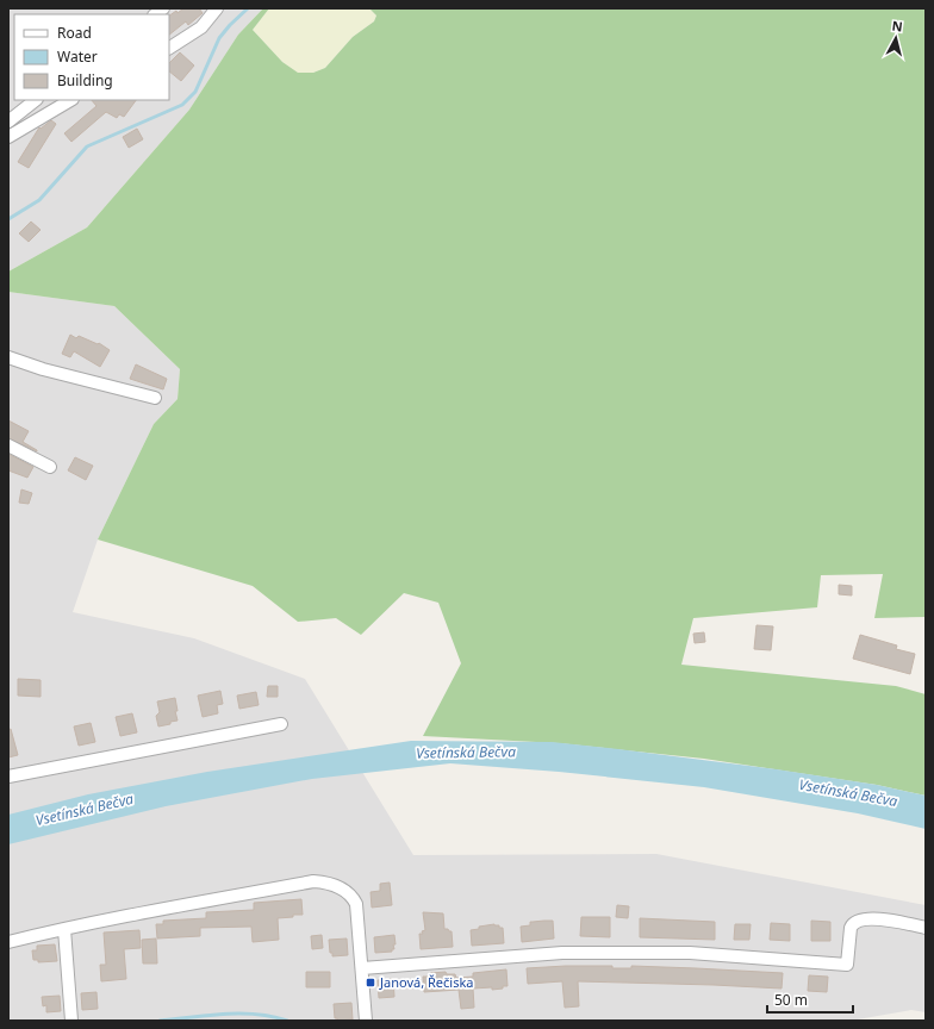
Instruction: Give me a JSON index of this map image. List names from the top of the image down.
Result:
{
  "water": ["Vsetínská Bečva"],
  "places": {
    "transit": ["Janová, Řečiska"]
  },
  "legend": ["Road", "Water", "Building"],
  "scale_bar": "50 m",
  "north": "top"
}
